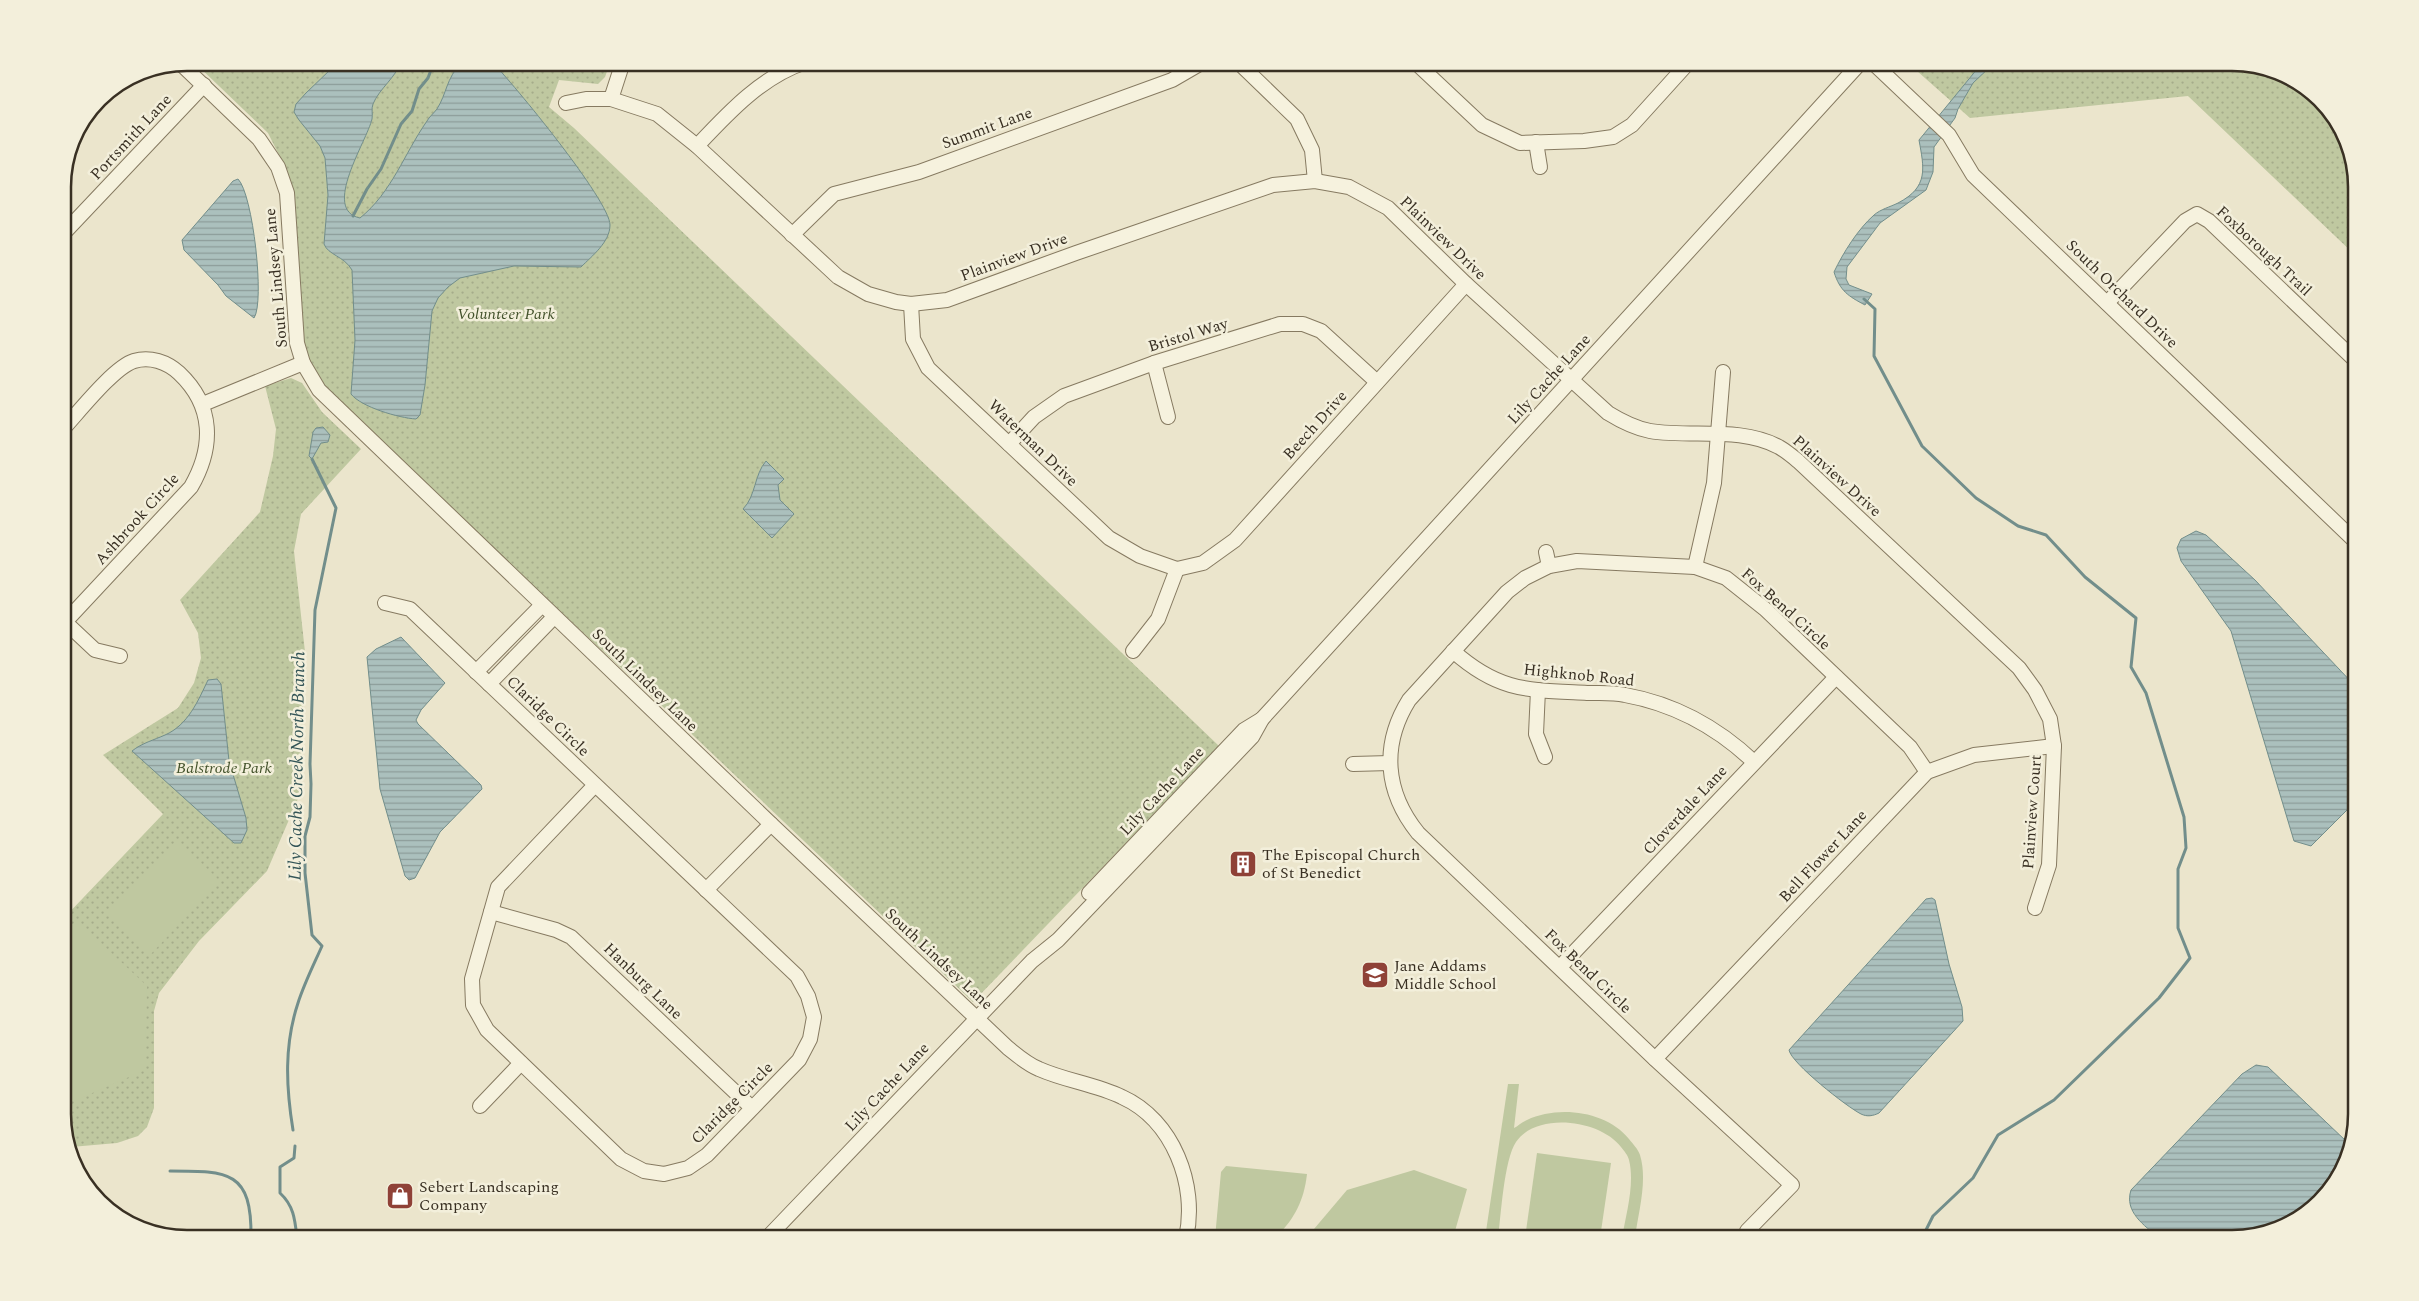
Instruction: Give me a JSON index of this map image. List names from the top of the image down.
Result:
{
  "streets": {
    "street": [
      "Summit Lane",
      "Portsmith Lane",
      "Plainview Drive",
      "Foxborough Trail",
      "South Lindsey Lane",
      "South Orchard Drive",
      "Bristol Way",
      "Lily Cache Lane",
      "Beech Drive",
      "Waterman Drive",
      "Ashbrook Circle",
      "Fox Bend Circle",
      "Highknob Road",
      "Claridge Circle",
      "Cloverdale Lane",
      "Plainview Court",
      "Bell Flower Lane",
      "Hanburg Lane"
    ]
  },
  "crossings": [
    ["Summit Lane", "Plainview Drive"],
    ["Portsmith Lane", "South Lindsey Lane"],
    ["Plainview Drive", "Lily Cache Lane"],
    ["Plainview Drive", "Beech Drive"],
    ["Plainview Drive", "Waterman Drive"],
    ["Plainview Drive", "Plainview Court"],
    ["Plainview Drive", "Bell Flower Lane"],
    ["Foxborough Trail", "South Orchard Drive"],
    ["South Lindsey Lane", "Lily Cache Lane"],
    ["Bristol Way", "Beech Drive"],
    ["Bristol Way", "Waterman Drive"],
    ["Beech Drive", "Waterman Drive"],
    ["Fox Bend Circle", "Highknob Road"],
    ["Fox Bend Circle", "Cloverdale Lane"],
    ["Fox Bend Circle", "Bell Flower Lane"],
    ["Highknob Road", "Cloverdale Lane"],
    ["Claridge Circle", "Hanburg Lane"],
    ["Plainview Court", "Bell Flower Lane"]
  ],
  "water": ["Lily Cache Creek North Branch"],
  "parks": ["Volunteer Park", "Balstrode Park"],
  "places": {
    "building": ["The Episcopal Church of St Benedict"],
    "school or university": ["Jane Addams Middle School"],
    "shop": ["Sebert Landscaping Company"]
  }
}
